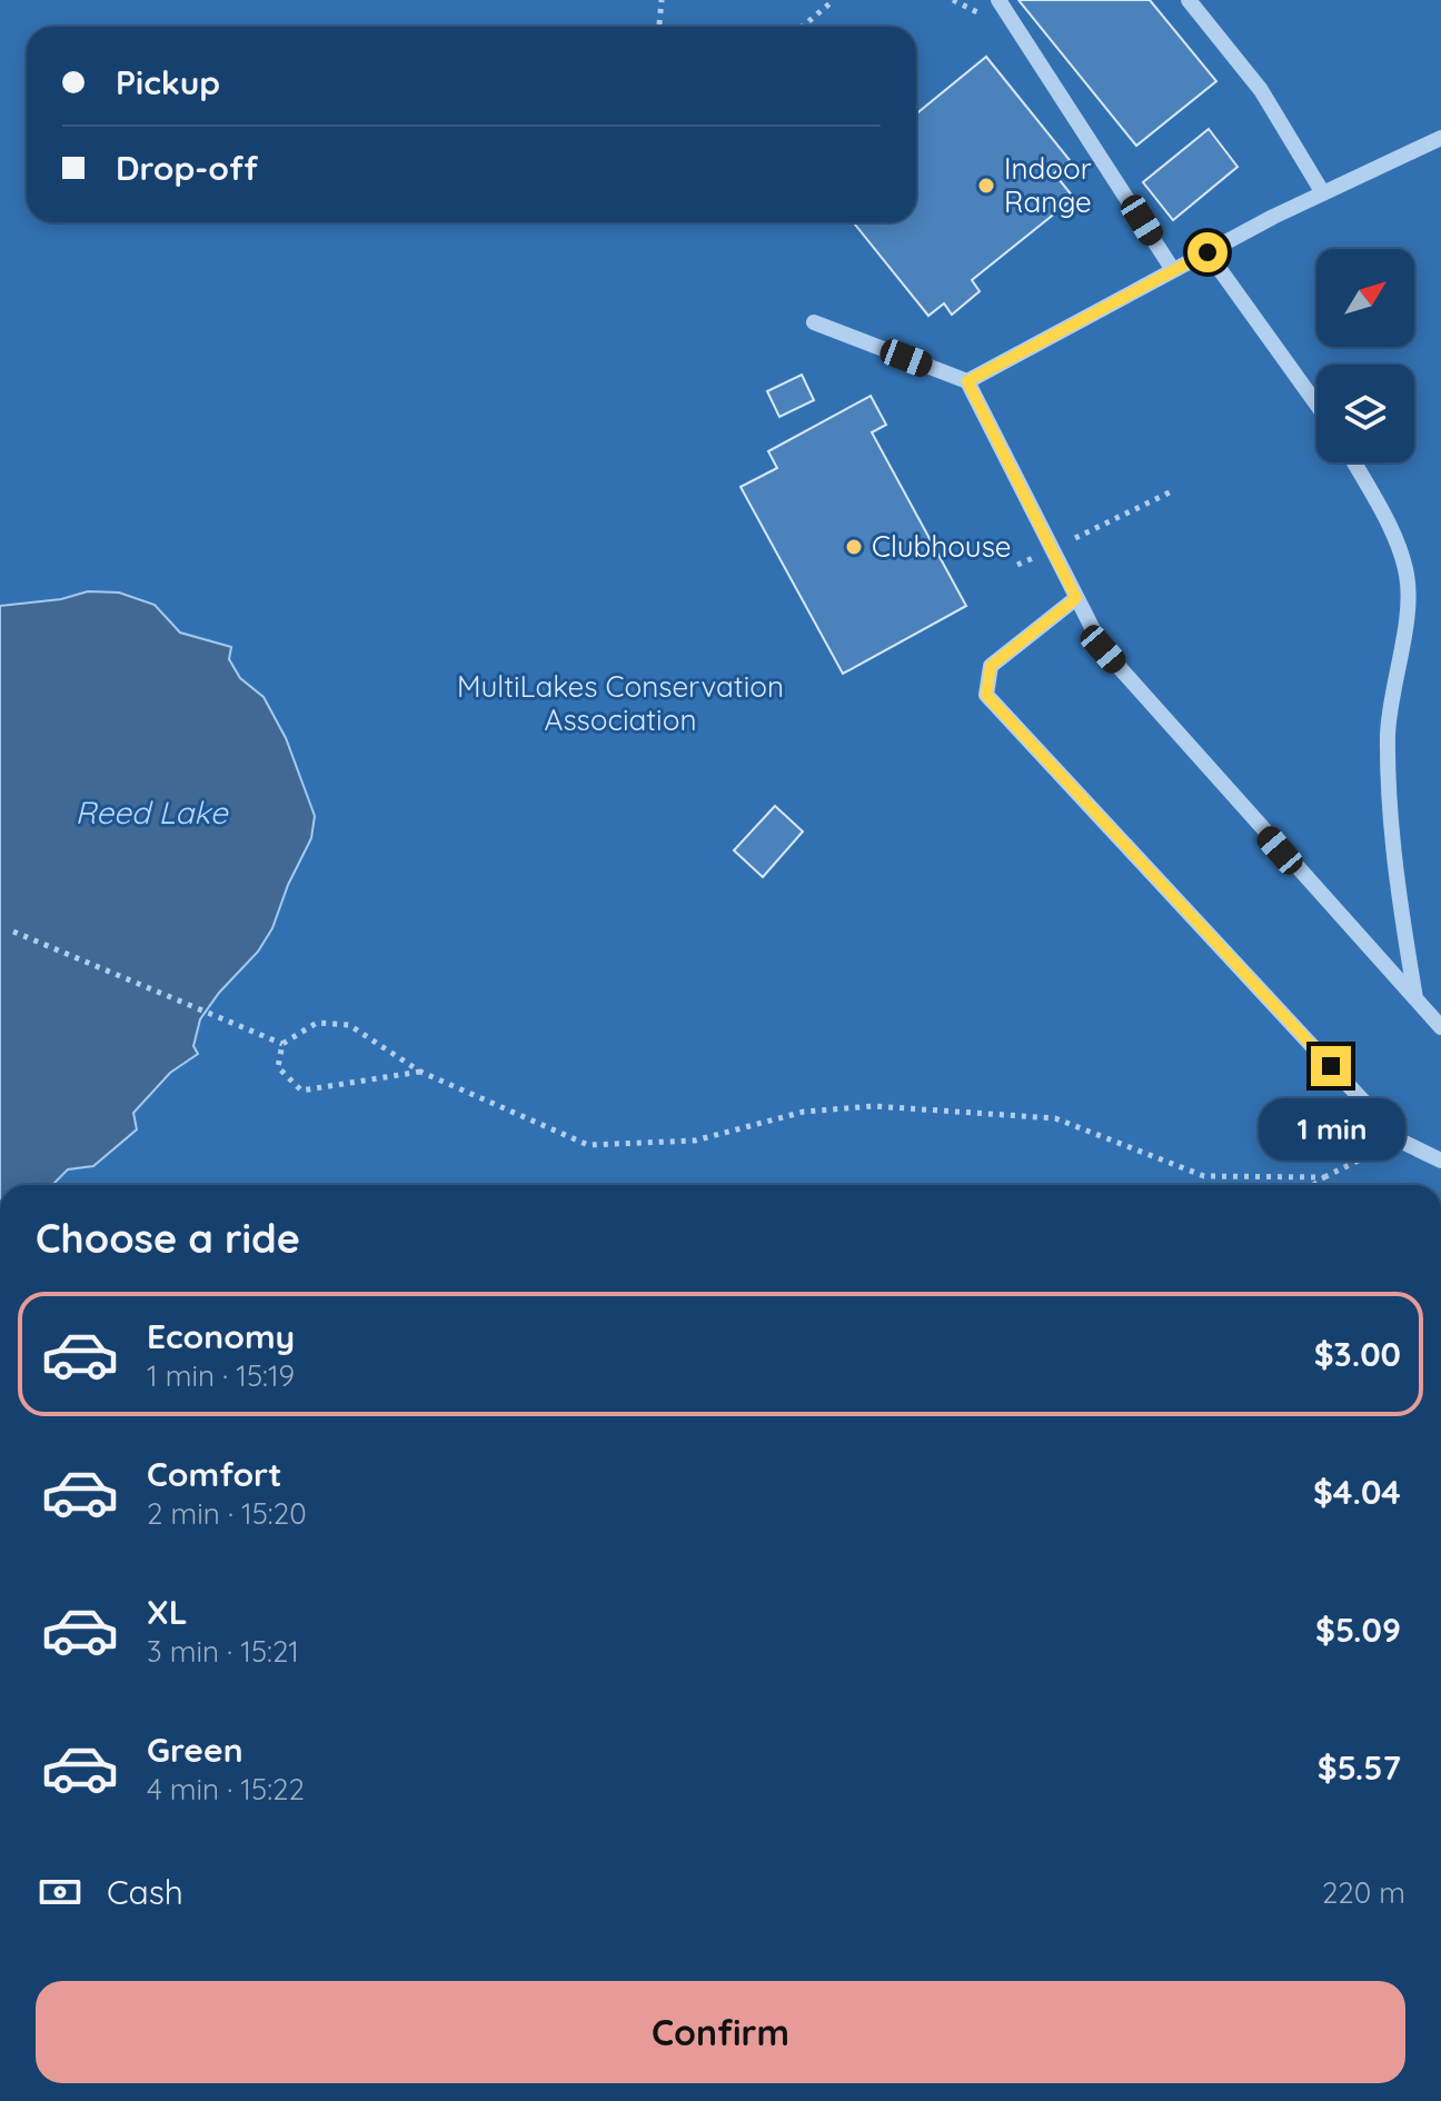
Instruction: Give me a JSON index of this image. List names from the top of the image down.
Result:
{
  "water": ["Reed Lake"],
  "parks": ["MultiLakes Conservation Association"],
  "places": ["Indoor Range", "Clubhouse"],
  "north": "top right",
  "page": {
    "banner": ["Pickup", "Drop-off"],
    "bubble": "1 min",
    "heading": "Choose a ride",
    "list": [
      {
        "name": "Economy",
        "note": "1 min · 15:19",
        "value": "$3.00"
      },
      {
        "name": "Comfort",
        "note": "2 min · 15:20",
        "value": "$4.04"
      },
      {
        "name": "XL",
        "note": "3 min · 15:21",
        "value": "$5.09"
      },
      {
        "name": "Green",
        "note": "4 min · 15:22",
        "value": "$5.57"
      }
    ],
    "pay": ["Cash", "220 m"],
    "buttons": "Confirm"
  }
}
